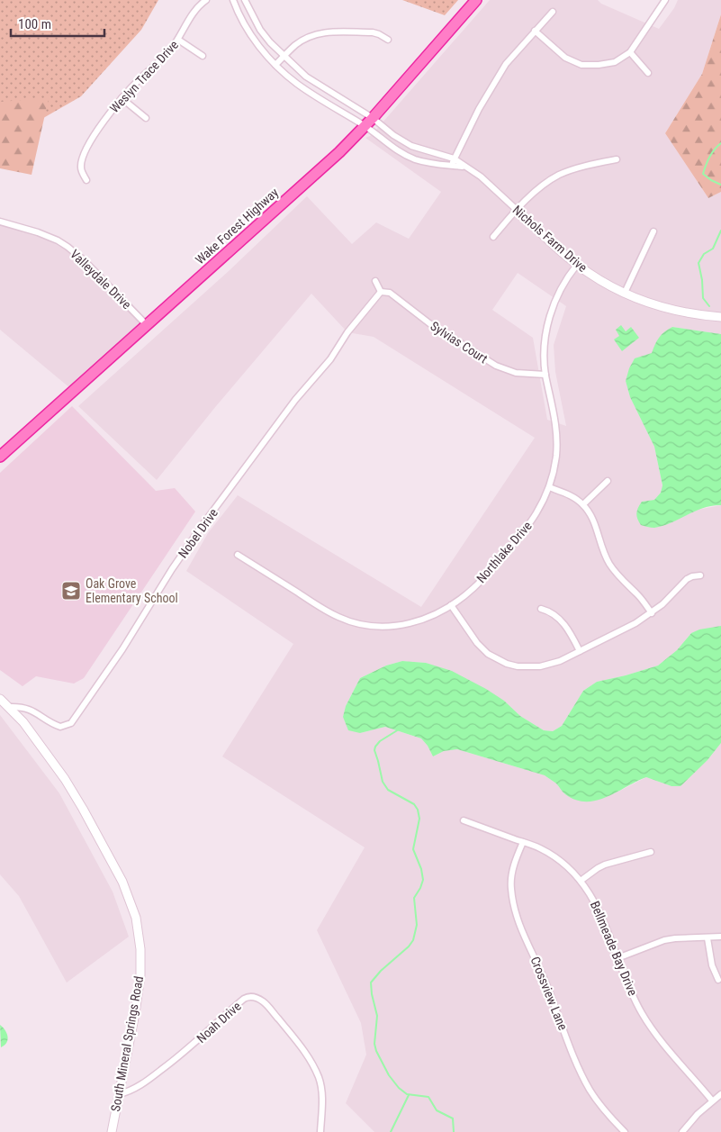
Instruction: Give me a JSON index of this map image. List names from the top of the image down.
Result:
{
  "streets": {
    "highway": ["Wake Forest Highway"],
    "street": [
      "Weslyn Trace Drive",
      "Nichols Farm Drive",
      "Valleydale Drive",
      "Sylvias Court",
      "Nobel Drive",
      "Northlake Drive",
      "Bellmeade Bay Drive",
      "Crossview Lane",
      "Noah Drive",
      "South Mineral Springs Road"
    ]
  },
  "crossings": [
    ["Wake Forest Highway", "Nichols Farm Drive"],
    ["Wake Forest Highway", "Valleydale Drive"],
    ["Nichols Farm Drive", "Northlake Drive"],
    ["Sylvias Court", "Nobel Drive"],
    ["Sylvias Court", "Northlake Drive"],
    ["Nobel Drive", "South Mineral Springs Road"],
    ["Bellmeade Bay Drive", "Crossview Lane"],
    ["Noah Drive", "South Mineral Springs Road"]
  ],
  "places": {
    "school or university": ["Oak Grove Elementary School"]
  },
  "scale_bar": "100 m"
}
